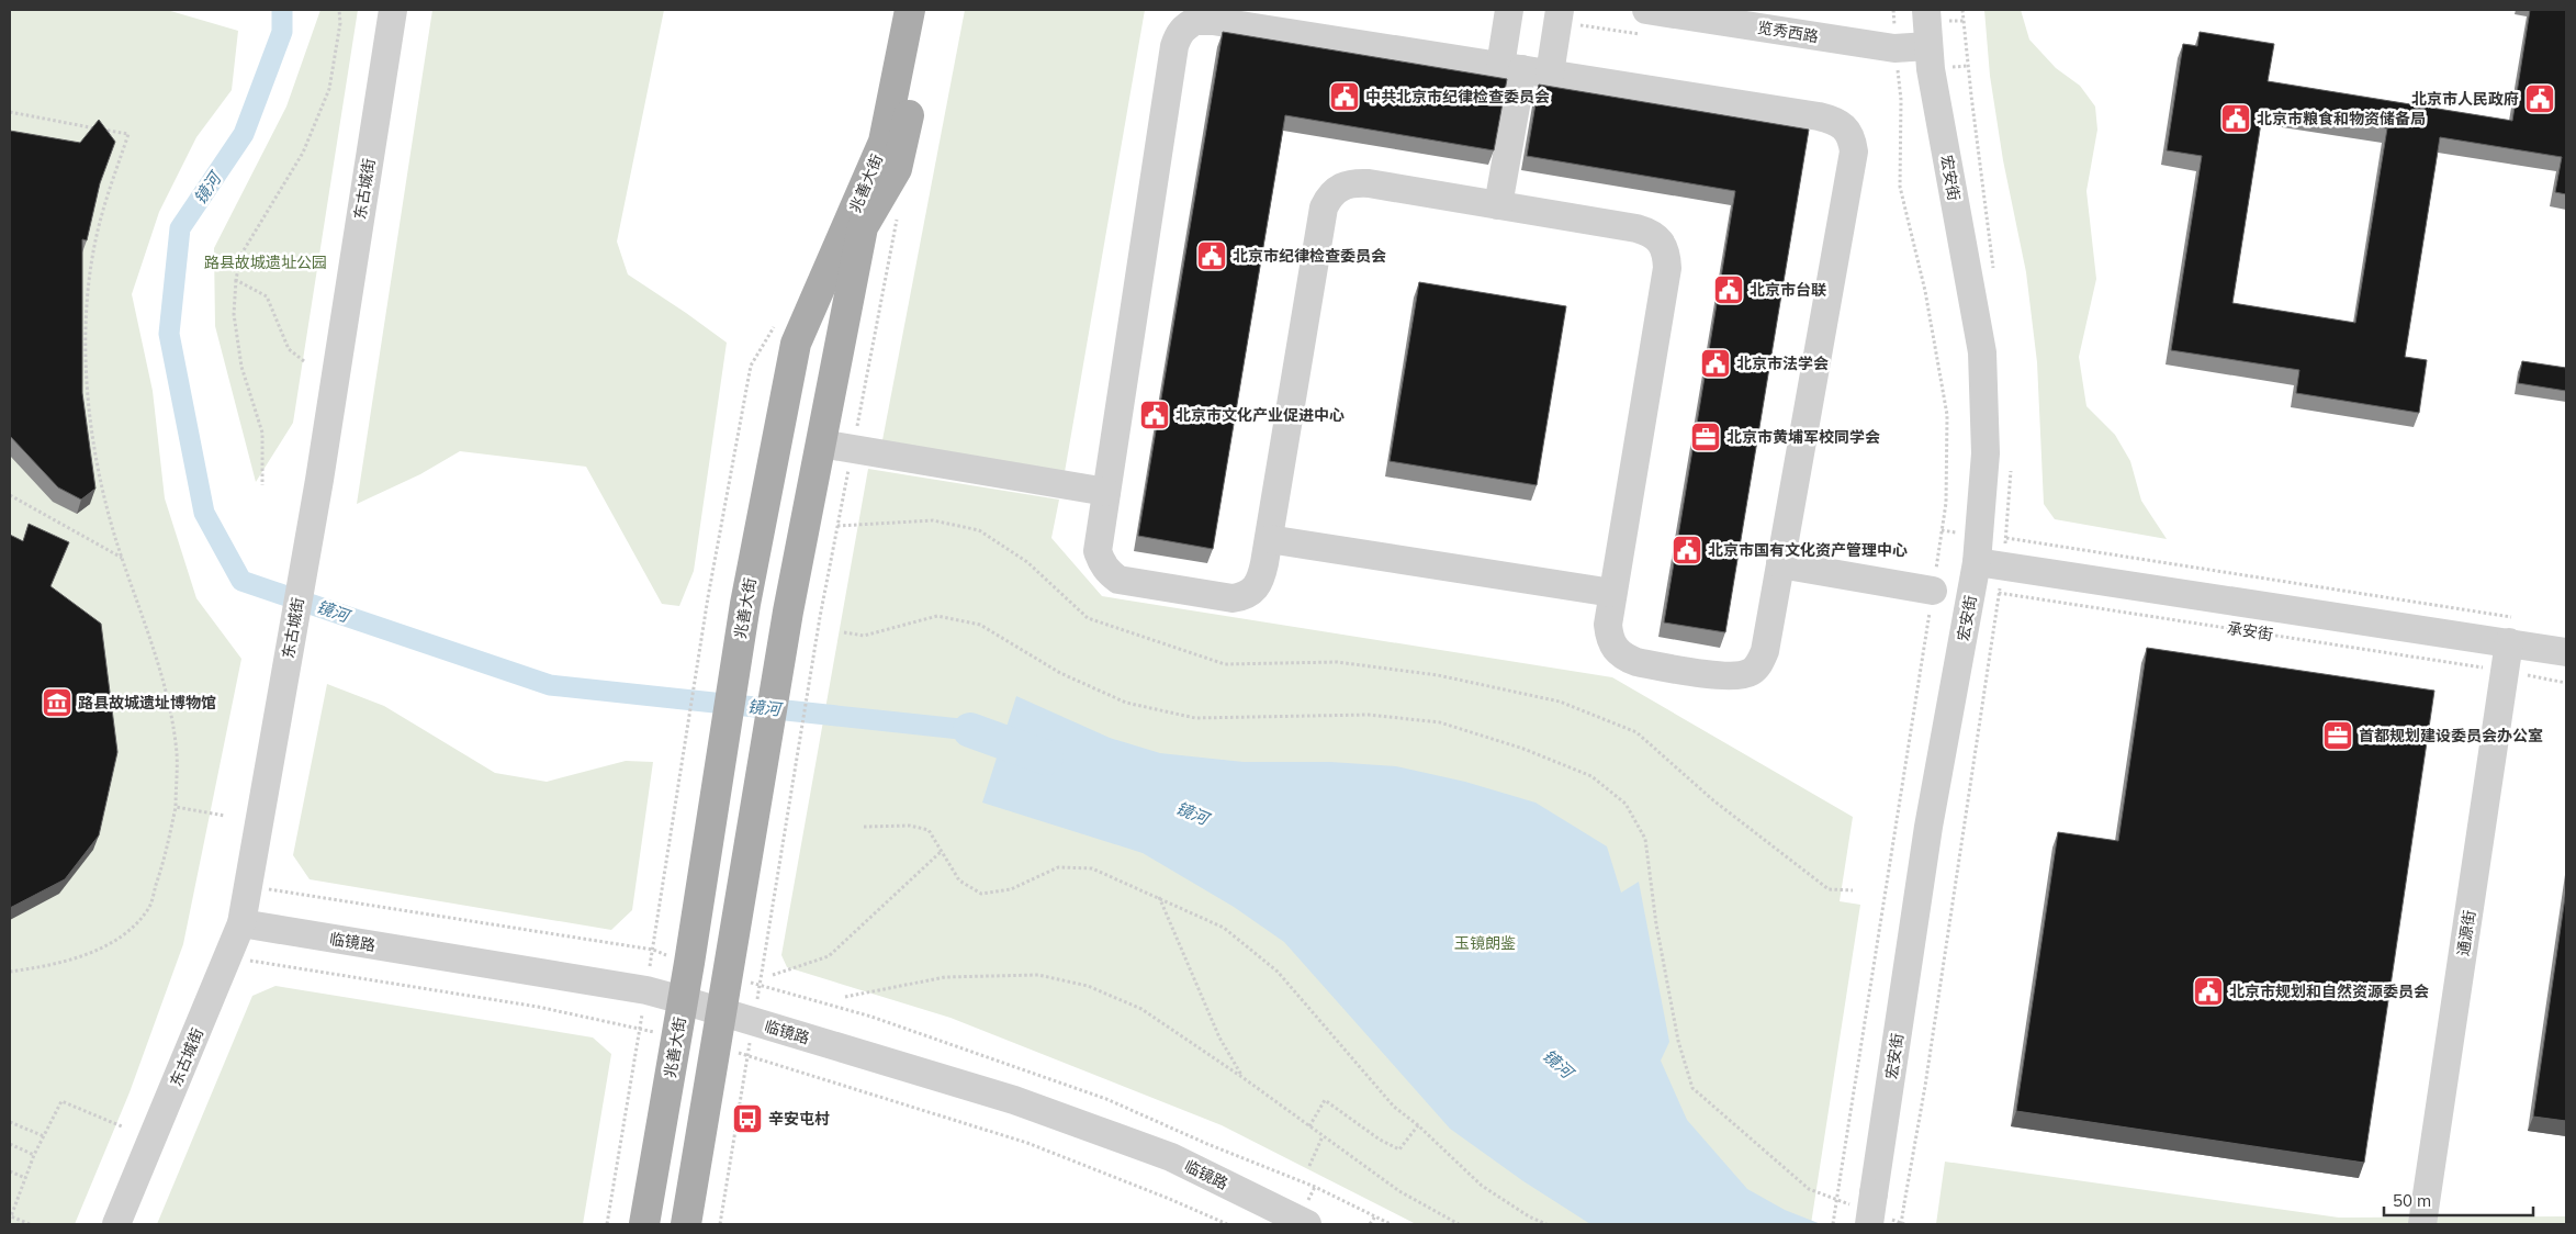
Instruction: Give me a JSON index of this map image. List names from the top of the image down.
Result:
{
  "streets": {
    "main road": ["兆善大街"],
    "street": [
      "览秀西路",
      "宏安街",
      "东古城街",
      "承安街",
      "通源街",
      "临镜路"
    ]
  },
  "crossings": [
    ["览秀西路", "宏安街"],
    ["宏安街", "承安街"],
    ["兆善大街", "临镜路"],
    ["东古城街", "临镜路"],
    ["承安街", "通源街"]
  ],
  "water": ["镜河"],
  "parks": ["路县故城遗址公园", "玉镜朗鉴"],
  "places": {
    "public building": [
      "中共北京市纪律检查委员会",
      "北京市人民政府",
      "北京市粮食和物资储备局",
      "北京市纪律检查委员会",
      "北京市台联",
      "北京市法学会",
      "北京市文化产业促进中心",
      "北京市国有文化资产管理中心",
      "北京市规划和自然资源委员会"
    ],
    "office": ["北京市黄埔军校同学会", "首都规划建设委员会办公室"],
    "museum": ["路县故城遗址博物馆"],
    "bus stop": ["辛安屯村"]
  },
  "scale_bar": "50 m"
}
